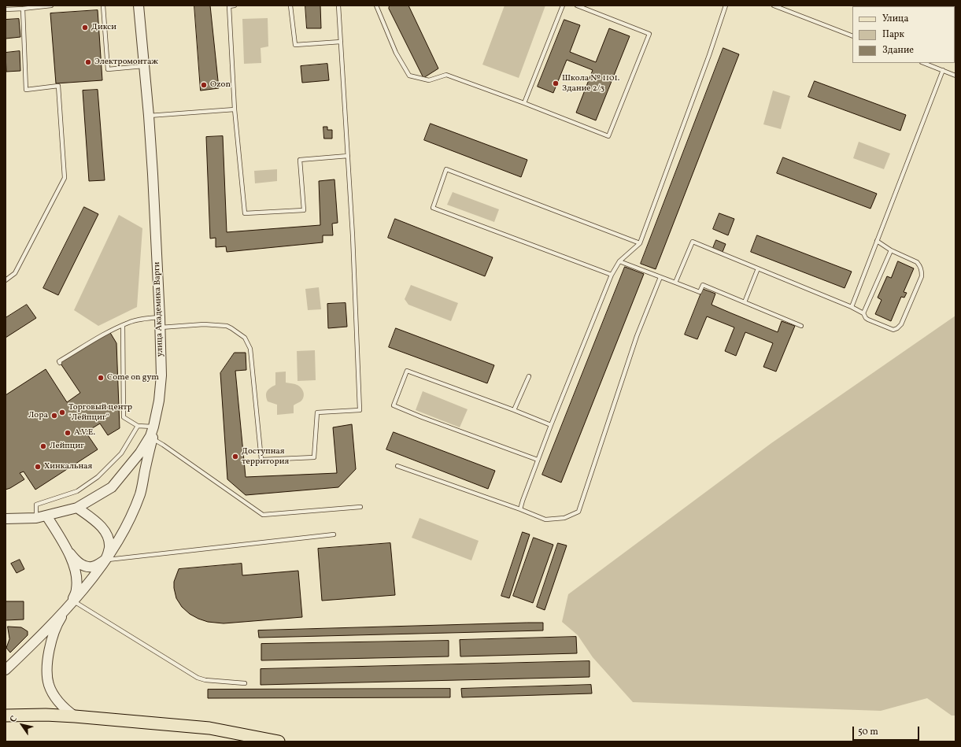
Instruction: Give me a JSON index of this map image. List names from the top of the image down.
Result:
{
  "streets": {
    "street": ["улица Академика Варги"]
  },
  "places": [
    "Дикси",
    "Электромонтаж",
    "Школа № 1101. Здание 2/3",
    "Ozon",
    "Come on gym",
    "Торговый центр \"Лейпциг\"",
    "Лора",
    "A.V.E.",
    "Лейпциг",
    "Доступная территория",
    "Хинкальная"
  ],
  "legend": ["Улица", "Парк", "Здание"],
  "scale_bar": "50 m",
  "north": "top left"
}
